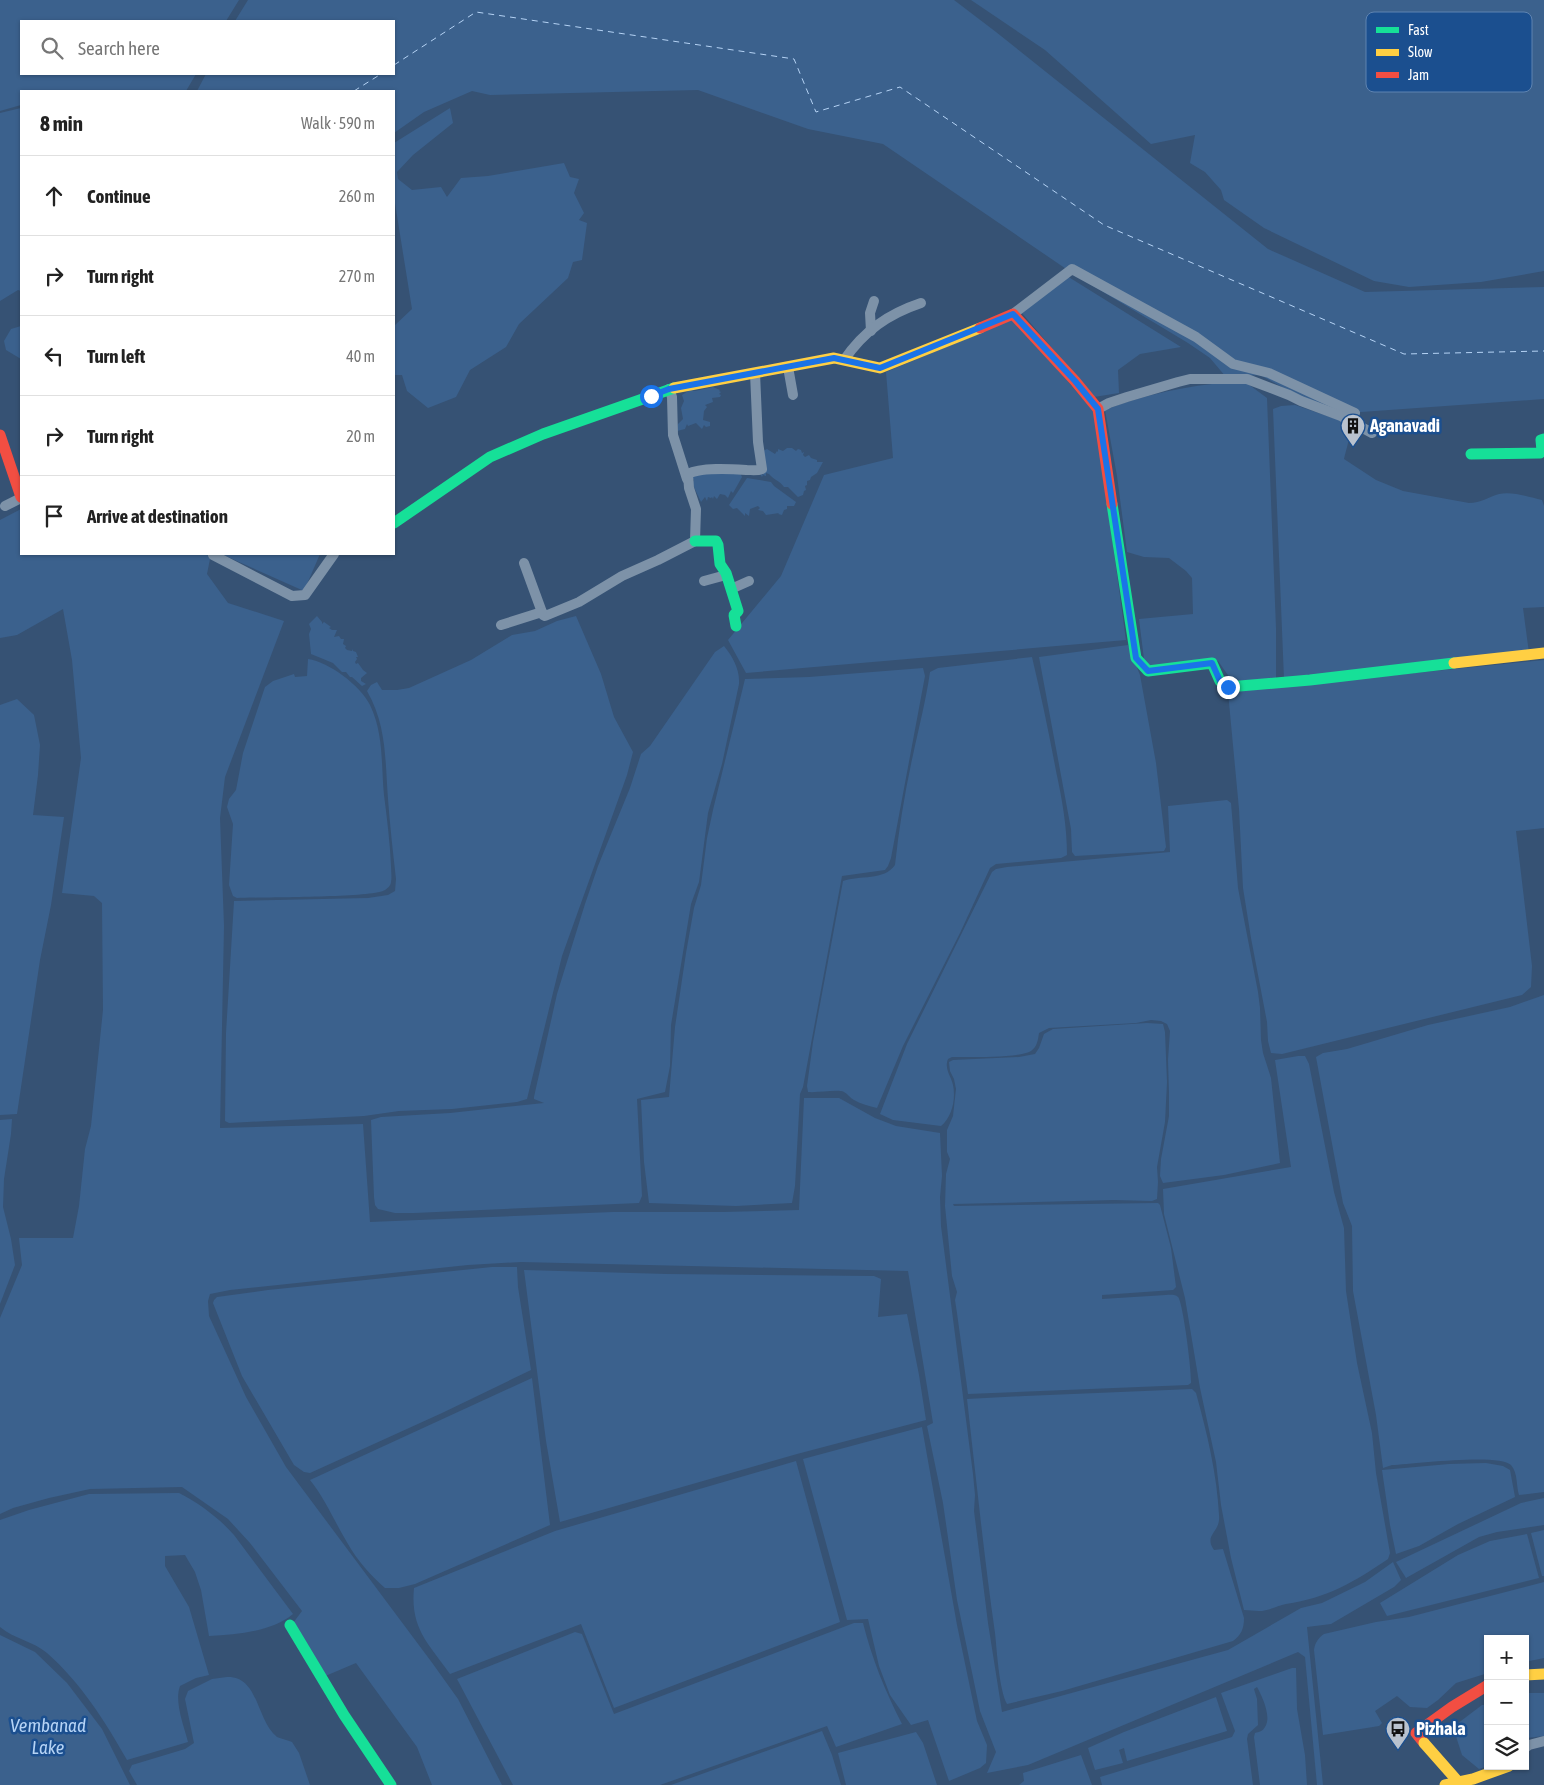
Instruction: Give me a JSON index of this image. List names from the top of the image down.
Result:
{
  "water": ["Vembanad Lake"],
  "places": {
    "building": ["Aganavadi"],
    "bus stop": ["Pizhala"]
  },
  "legend": ["Fast", "Slow", "Jam"],
  "page": {
    "search": "Search here",
    "heading": ["8 min", "Walk · 590 m"],
    "list": [
      ["Continue", "260 m"],
      ["Turn right", "270 m"],
      ["Turn left", "40 m"],
      ["Turn right", "20 m"],
      "Arrive at destination"
    ],
    "map_buttons": ["+", "−"]
  }
}
